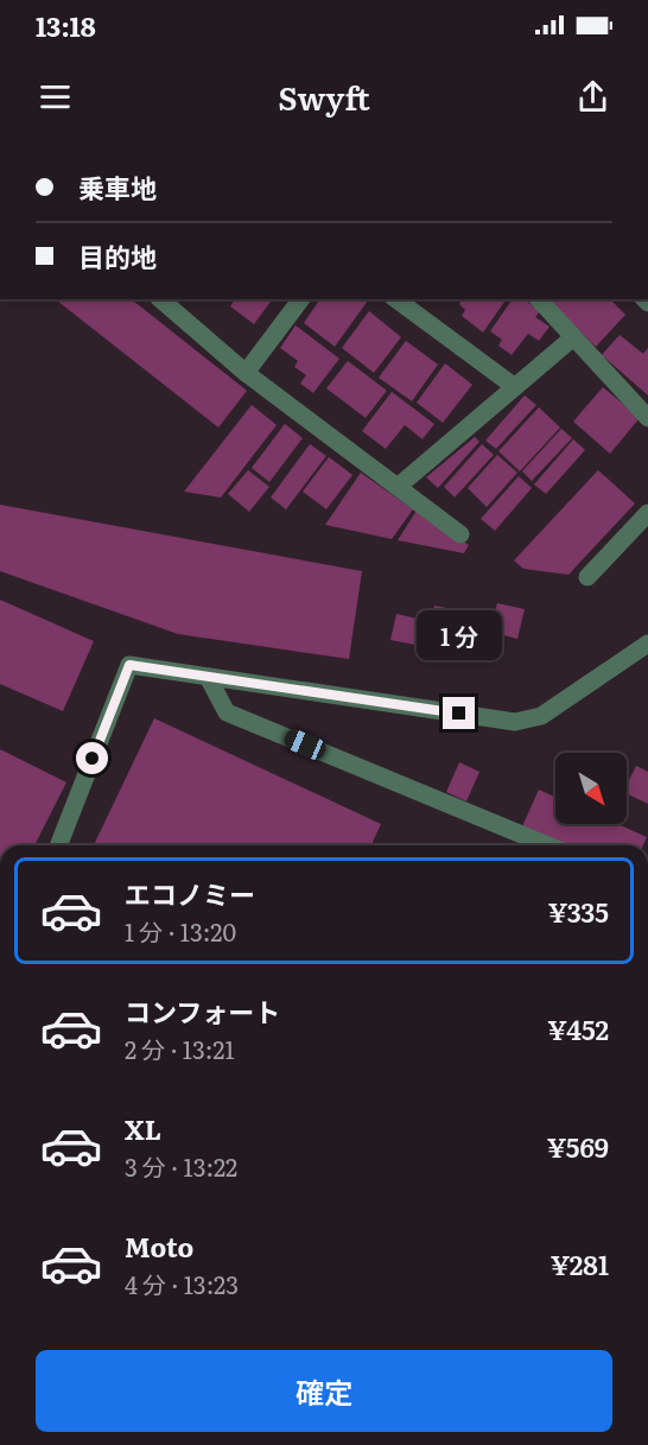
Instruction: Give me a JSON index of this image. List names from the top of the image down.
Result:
{
  "north": "bottom right",
  "page": {
    "status": "13:18",
    "header": "Swyft",
    "banner": ["乗車地", "目的地"],
    "bubble": "1 分",
    "list": [
      {
        "name": "エコノミー",
        "note": "1 分 · 13:20",
        "value": "¥335"
      },
      {
        "name": "コンフォート",
        "note": "2 分 · 13:21",
        "value": "¥452"
      },
      {
        "name": "XL",
        "note": "3 分 · 13:22",
        "value": "¥569"
      },
      {
        "name": "Moto",
        "note": "4 分 · 13:23",
        "value": "¥281"
      }
    ],
    "buttons": "確定"
  }
}
